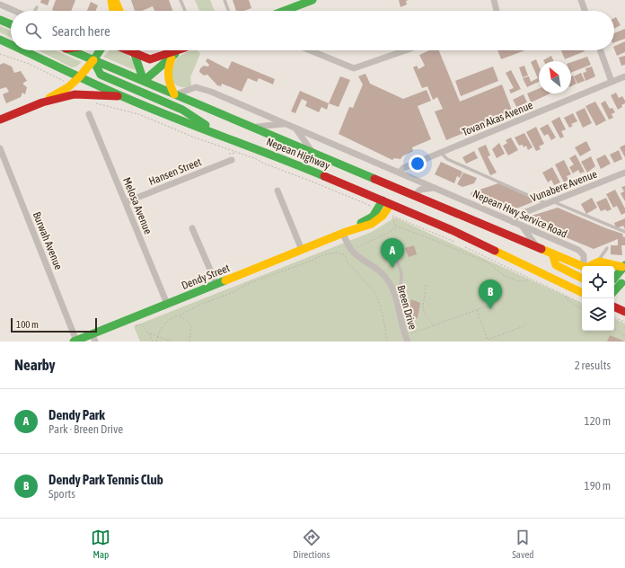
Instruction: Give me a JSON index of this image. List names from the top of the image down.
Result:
{
  "streets": {
    "main road": ["Nepean Highway", "Dendy Street"],
    "street": [
      "Tovan Akas Avenue",
      "Hansen Street",
      "Vunabere Avenue",
      "Melosa Avenue",
      "Nepean Hwy Service Road",
      "Burwah Avenue",
      "Breen Drive"
    ]
  },
  "crossings": [
    ["Tovan Akas Avenue", "Nepean Hwy Service Road"],
    ["Nepean Highway", "Nepean Hwy Service Road"],
    ["Nepean Highway", "Dendy Street"],
    ["Hansen Street", "Melosa Avenue"],
    ["Vunabere Avenue", "Nepean Hwy Service Road"],
    ["Melosa Avenue", "Dendy Street"],
    ["Burwah Avenue", "Dendy Street"],
    ["Dendy Street", "Breen Drive"]
  ],
  "scale_bar": "100 m",
  "north": "top left",
  "page": {
    "search": "Search here",
    "pins": ["A", "B"],
    "scale": "100 m",
    "heading": ["Nearby", "2 results"],
    "list": [
      {
        "mark": "A",
        "name": "Dendy Park",
        "note": "Park · Breen Drive",
        "value": "120 m"
      },
      {
        "mark": "B",
        "name": "Dendy Park Tennis Club",
        "note": "Sports",
        "value": "190 m"
      }
    ],
    "nav": ["Map", "Directions", "Saved"]
  }
}
